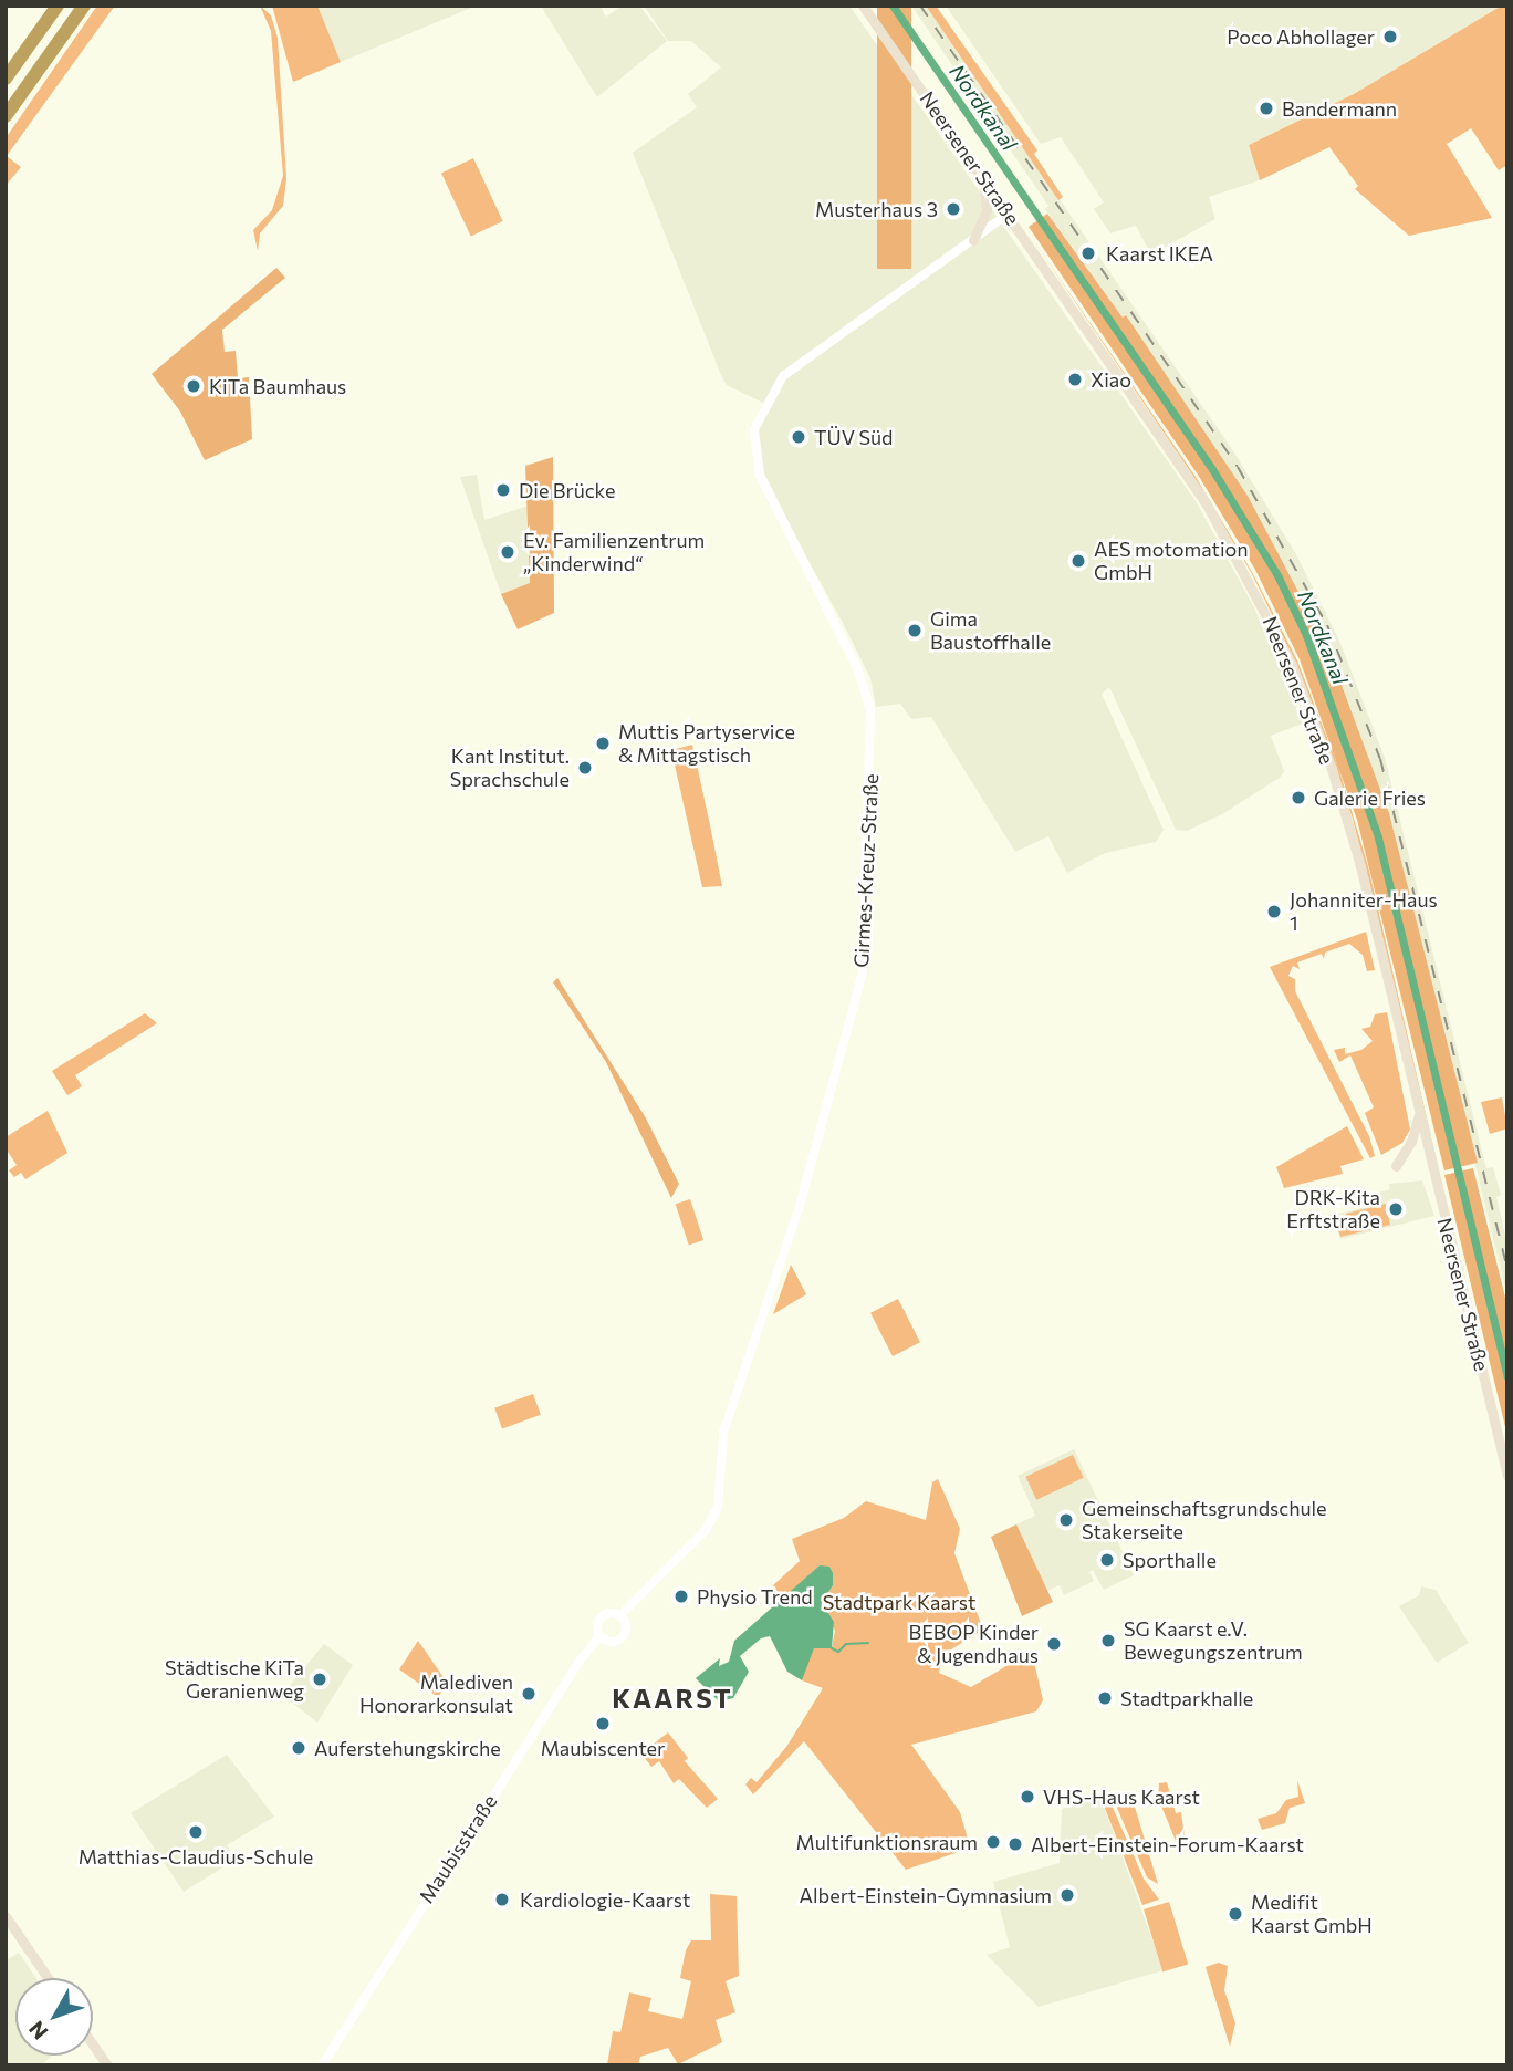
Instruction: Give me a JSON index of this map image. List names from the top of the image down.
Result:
{
  "streets": {
    "main road": ["Neersener Straße"],
    "street": ["Girmes-Kreuz-Straße", "Maubisstraße"]
  },
  "crossings": [
    ["Neersener Straße", "Girmes-Kreuz-Straße"],
    ["Girmes-Kreuz-Straße", "Maubisstraße"]
  ],
  "districts": ["KAARST"],
  "water": ["Nordkanal"],
  "parks": ["Stadtpark Kaarst"],
  "places": [
    "Poco Abhollager",
    "Bandermann",
    "Musterhaus 3",
    "Kaarst IKEA",
    "Xiao",
    "KiTa Baumhaus",
    "TÜV Süd",
    "Die Brücke",
    "Ev. Familienzentrum „Kinderwind“",
    "AES motomation GmbH",
    "Gima Baustoffhalle",
    "Muttis Partyservice & Mittagstisch",
    "Kant Institut. Sprachschule",
    "Galerie Fries",
    "Johanniter-Haus 1",
    "DRK-Kita Erftstraße",
    "Gemeinschaftsgrundschule Stakerseite",
    "Sporthalle",
    "Physio Trend",
    "SG Kaarst e.V. Bewegungszentrum",
    "BEBOP Kinder & Jugendhaus",
    "Städtische KiTa Geranienweg",
    "Malediven Honorarkonsulat",
    "Stadtparkhalle",
    "Maubiscenter",
    "Auferstehungskirche",
    "VHS-Haus Kaarst",
    "Matthias-Claudius-Schule",
    "Multifunktionsraum",
    "Albert-Einstein-Forum-Kaarst",
    "Albert-Einstein-Gymnasium",
    "Kardiologie-Kaarst",
    "Medifit Kaarst GmbH"
  ],
  "north": "bottom left"
}
